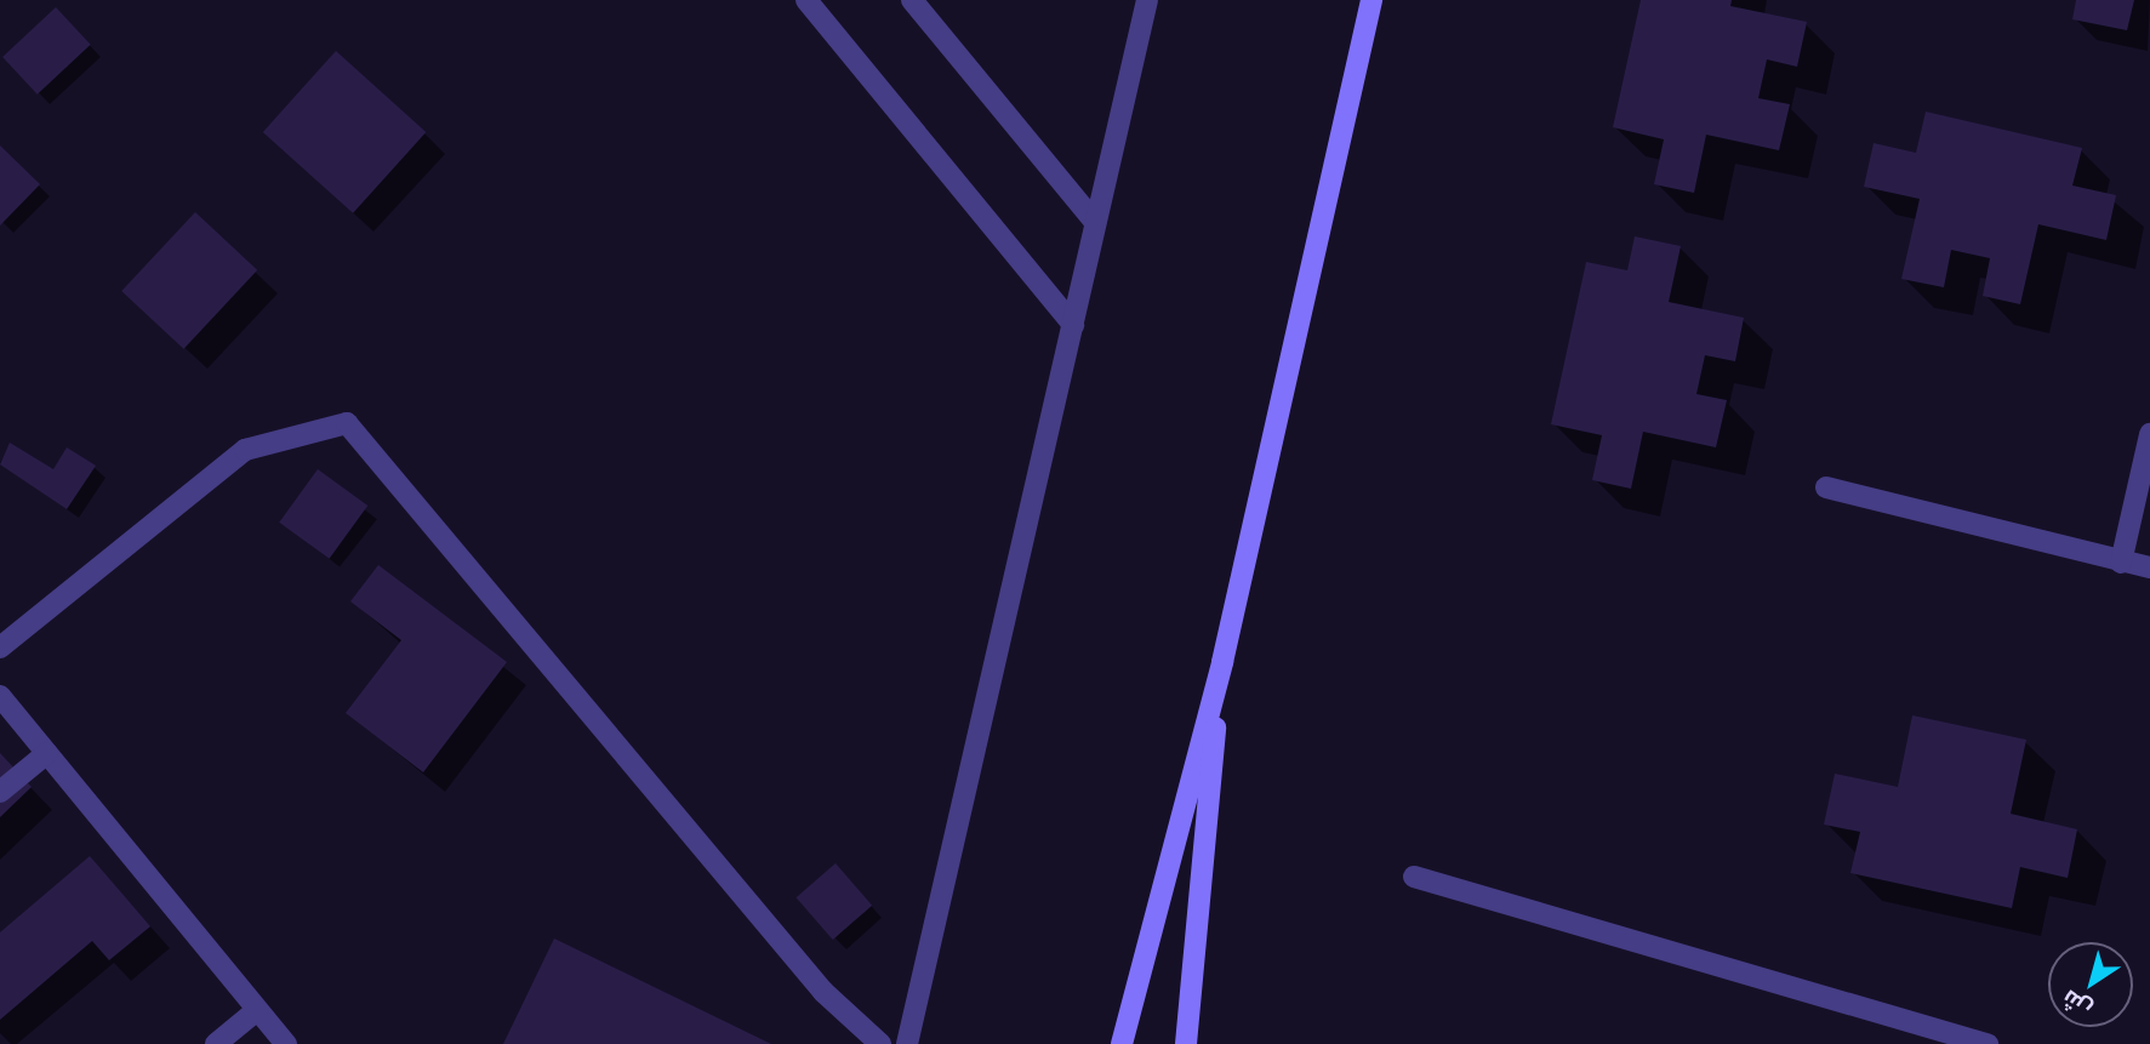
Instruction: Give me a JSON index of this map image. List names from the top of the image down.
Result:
{
  "north": "bottom left"
}
